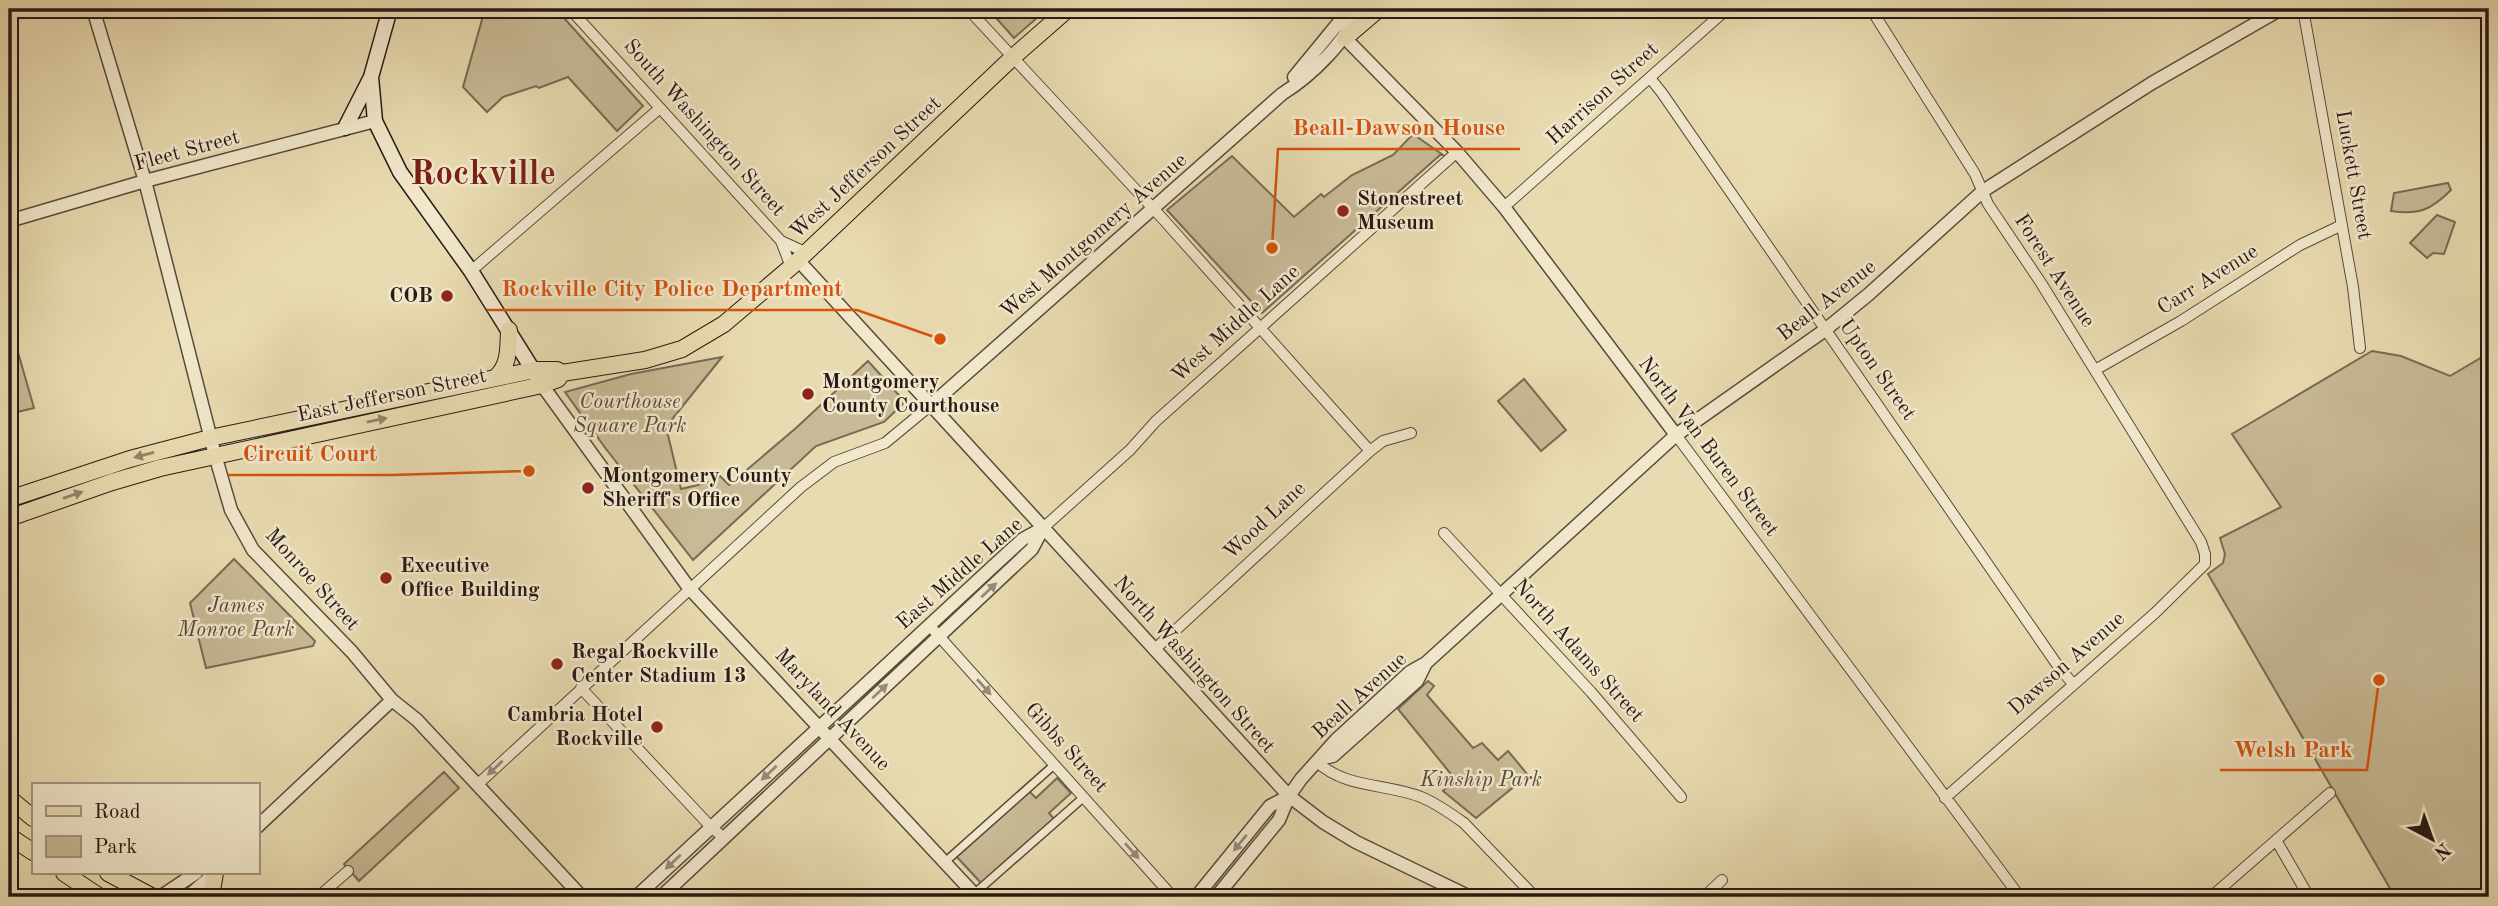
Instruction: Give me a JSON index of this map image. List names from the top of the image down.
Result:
{
  "streets": {
    "main road": ["West Jefferson Street", "East Jefferson Street", "Maryland Avenue"],
    "street": [
      "Harrison Street",
      "South Washington Street",
      "Fleet Street",
      "Luckett Street",
      "West Montgomery Avenue",
      "Forest Avenue",
      "Carr Avenue",
      "Beall Avenue",
      "West Middle Lane",
      "Upton Street",
      "North Van Buren Street",
      "Wood Lane",
      "East Middle Lane",
      "Monroe Street",
      "North Adams Street",
      "Dawson Avenue",
      "North Washington Street",
      "Gibbs Street"
    ]
  },
  "crossings": [
    ["Harrison Street", "Upton Street"],
    ["Harrison Street", "North Van Buren Street"],
    ["South Washington Street", "West Jefferson Street"],
    ["South Washington Street", "West Montgomery Avenue"],
    ["South Washington Street", "North Washington Street"],
    ["Fleet Street", "Monroe Street"],
    ["Fleet Street", "Maryland Avenue"],
    ["West Jefferson Street", "East Jefferson Street"],
    ["West Jefferson Street", "Maryland Avenue"],
    ["Luckett Street", "Carr Avenue"],
    ["West Montgomery Avenue", "North Van Buren Street"],
    ["West Montgomery Avenue", "North Washington Street"],
    ["Forest Avenue", "Carr Avenue"],
    ["Forest Avenue", "Beall Avenue"],
    ["Forest Avenue", "Dawson Avenue"],
    ["Beall Avenue", "Upton Street"],
    ["Beall Avenue", "North Van Buren Street"],
    ["Beall Avenue", "North Adams Street"],
    ["Beall Avenue", "North Washington Street"],
    ["West Middle Lane", "North Van Buren Street"],
    ["West Middle Lane", "East Middle Lane"],
    ["West Middle Lane", "North Washington Street"],
    ["Upton Street", "Dawson Avenue"],
    ["East Jefferson Street", "Monroe Street"],
    ["East Jefferson Street", "Maryland Avenue"],
    ["North Van Buren Street", "Dawson Avenue"],
    ["Wood Lane", "North Washington Street"],
    ["East Middle Lane", "North Washington Street"],
    ["East Middle Lane", "Maryland Avenue"],
    ["East Middle Lane", "Gibbs Street"]
  ],
  "one_way": ["Gibbs Street"],
  "districts": ["Rockville"],
  "parks": ["Courthouse Square Park", "James Monroe Park", "Kinship Park"],
  "places": [
    "Stonestreet Museum",
    "Beall-Dawson House",
    "COB",
    "Rockville City Police Department",
    "Montgomery County Courthouse",
    "Circuit Court",
    "Montgomery County Sheriff's Office",
    "Executive Office Building",
    "Regal Rockville Center Stadium 13",
    "Welsh Park",
    "Cambria Hotel Rockville"
  ],
  "legend": ["Road", "Park"],
  "north": "bottom right"
}
